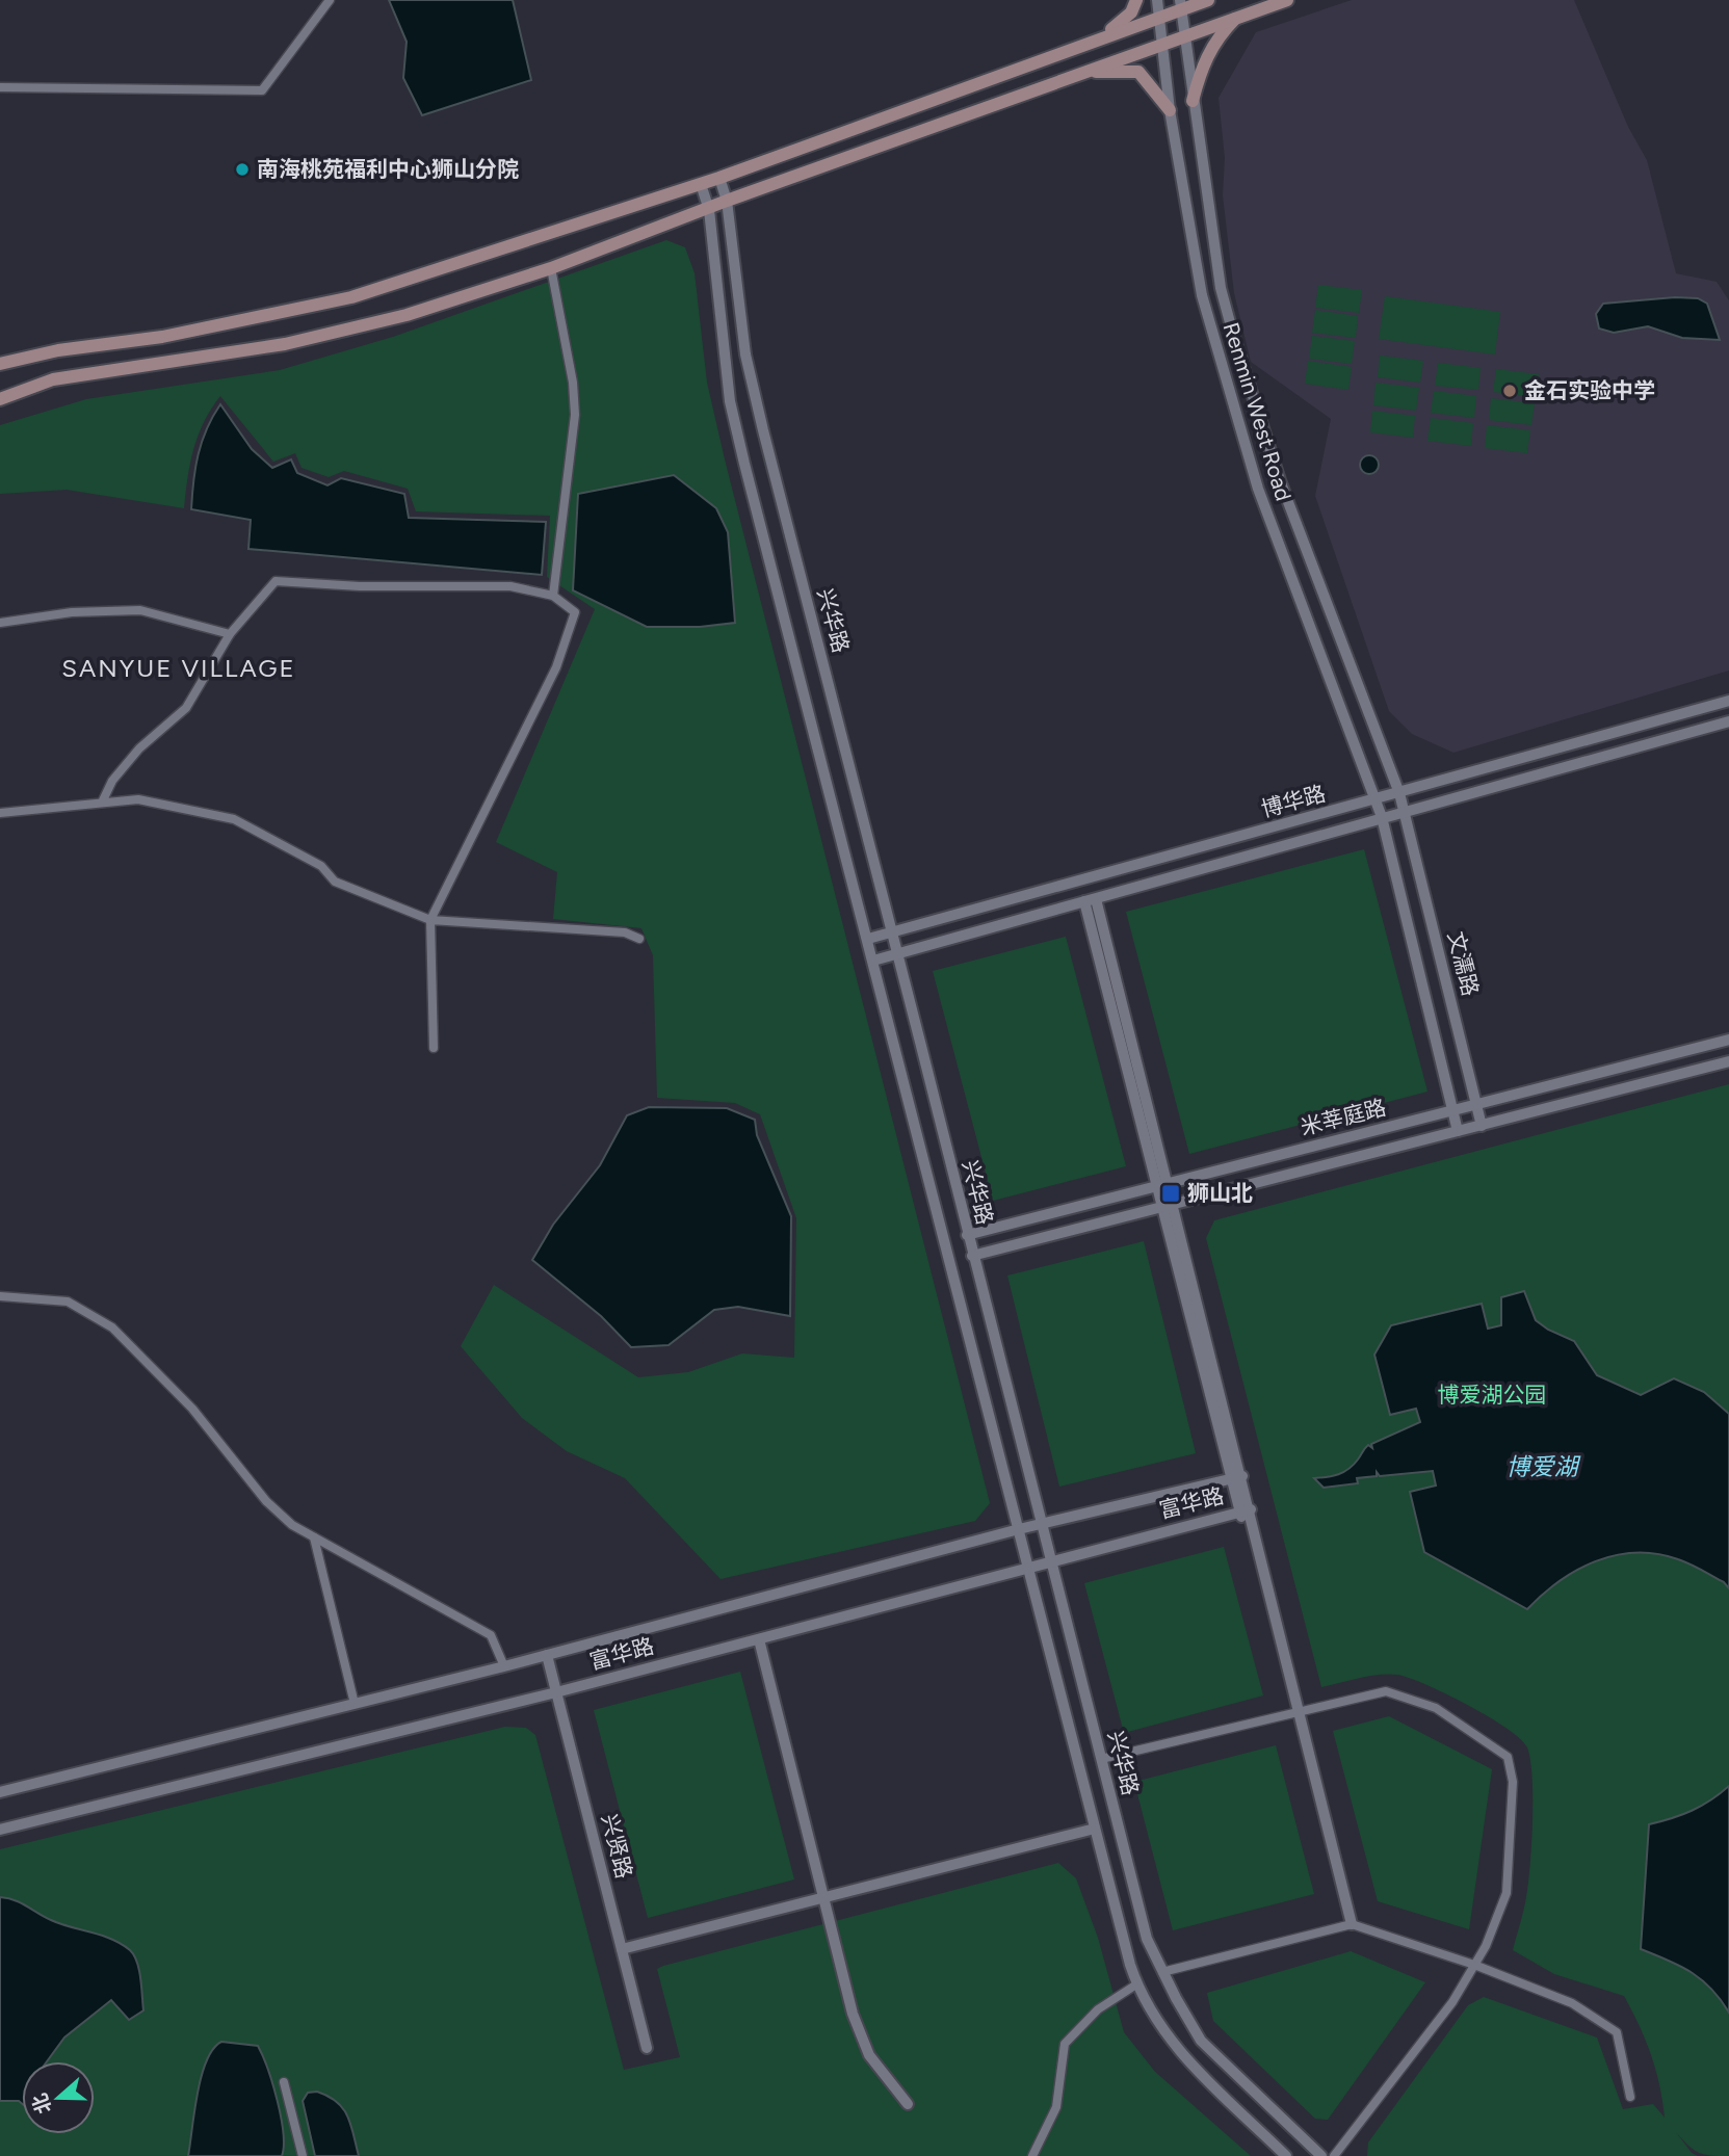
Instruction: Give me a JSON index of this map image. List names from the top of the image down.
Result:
{
  "streets": {
    "street": [
      "Renmin West Road",
      "兴华路",
      "博华路",
      "文濡路",
      "米莘庭路",
      "富华路",
      "兴贤路"
    ]
  },
  "crossings": [
    ["Renmin West Road", "博华路"],
    ["Renmin West Road", "文濡路"],
    ["兴华路", "博华路"],
    ["兴华路", "米莘庭路"],
    ["兴华路", "富华路"],
    ["博华路", "文濡路"],
    ["文濡路", "米莘庭路"],
    ["富华路", "兴贤路"]
  ],
  "districts": ["SANYUE VILLAGE"],
  "water": ["博爱湖"],
  "parks": ["博爱湖公园"],
  "places": {
    "other": ["南海桃苑福利中心狮山分院", "金石实验中学"],
    "transit": ["狮山北"]
  },
  "north": "left"
}
